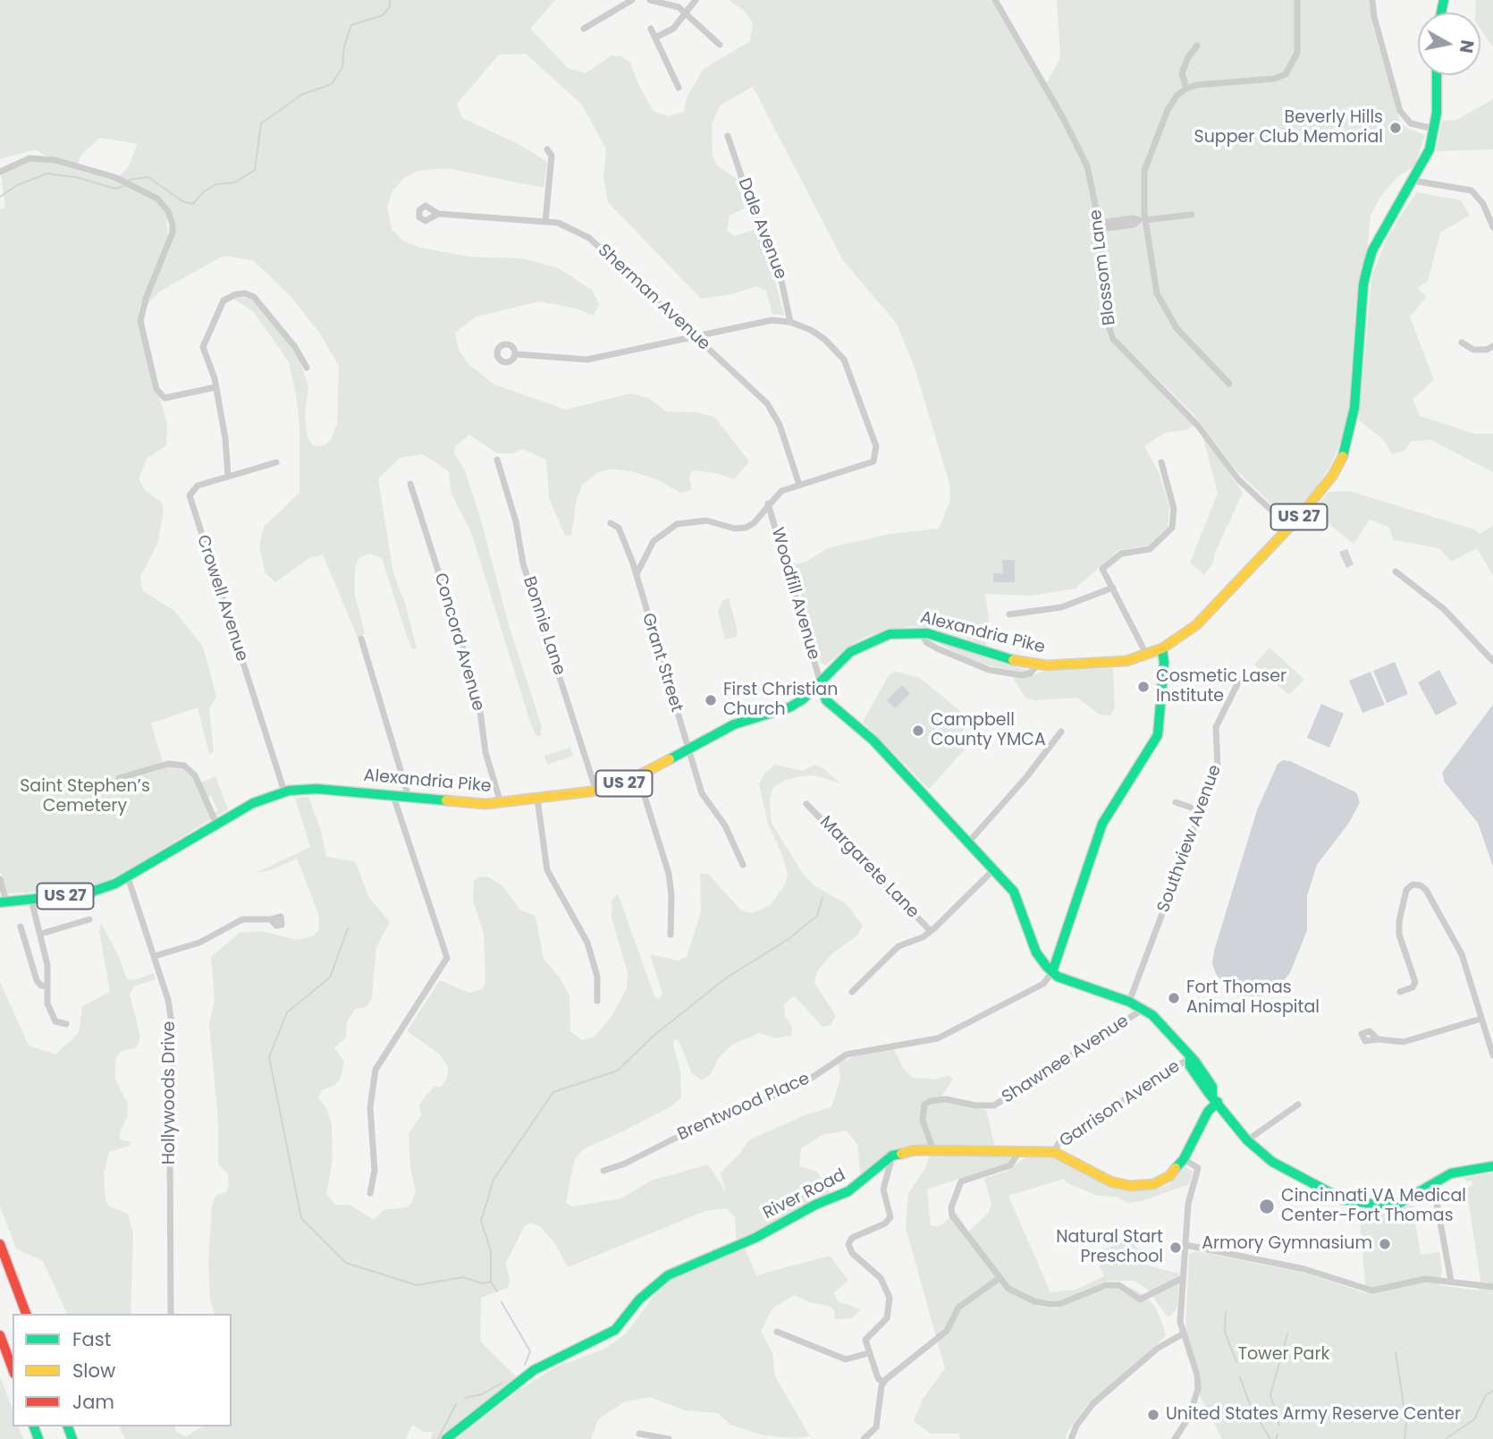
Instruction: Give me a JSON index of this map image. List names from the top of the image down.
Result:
{
  "streets": {
    "main road": ["US 27", "Alexandria Pike", "River Road"],
    "street": [
      "Dale Avenue",
      "Blossom Lane",
      "Sherman Avenue",
      "Woodfill Avenue",
      "Crowell Avenue",
      "Bonnie Lane",
      "Concord Avenue",
      "Grant Street",
      "Southview Avenue",
      "Margarete Lane",
      "Shawnee Avenue",
      "Hollywoods Drive",
      "Garrison Avenue",
      "Brentwood Place"
    ]
  },
  "crossings": [
    ["Blossom Lane", "Alexandria Pike"],
    ["Woodfill Avenue", "Alexandria Pike"],
    ["Crowell Avenue", "Alexandria Pike"],
    ["Bonnie Lane", "Alexandria Pike"],
    ["Alexandria Pike", "Concord Avenue"],
    ["Alexandria Pike", "Grant Street"],
    ["Alexandria Pike", "Hollywoods Drive"],
    ["Shawnee Avenue", "River Road"],
    ["Garrison Avenue", "River Road"]
  ],
  "parks": ["Saint Stephen’s Cemetery", "Tower Park"],
  "places": [
    "Beverly Hills Supper Club Memorial",
    "Cosmetic Laser Institute",
    "First Christian Church",
    "Campbell County YMCA",
    "Fort Thomas Animal Hospital",
    "Cincinnati VA Medical Center-Fort Thomas",
    "Armory Gymnasium",
    "Natural Start Preschool",
    "United States Army Reserve Center"
  ],
  "legend": ["Fast", "Slow", "Jam"],
  "north": "right"
}
